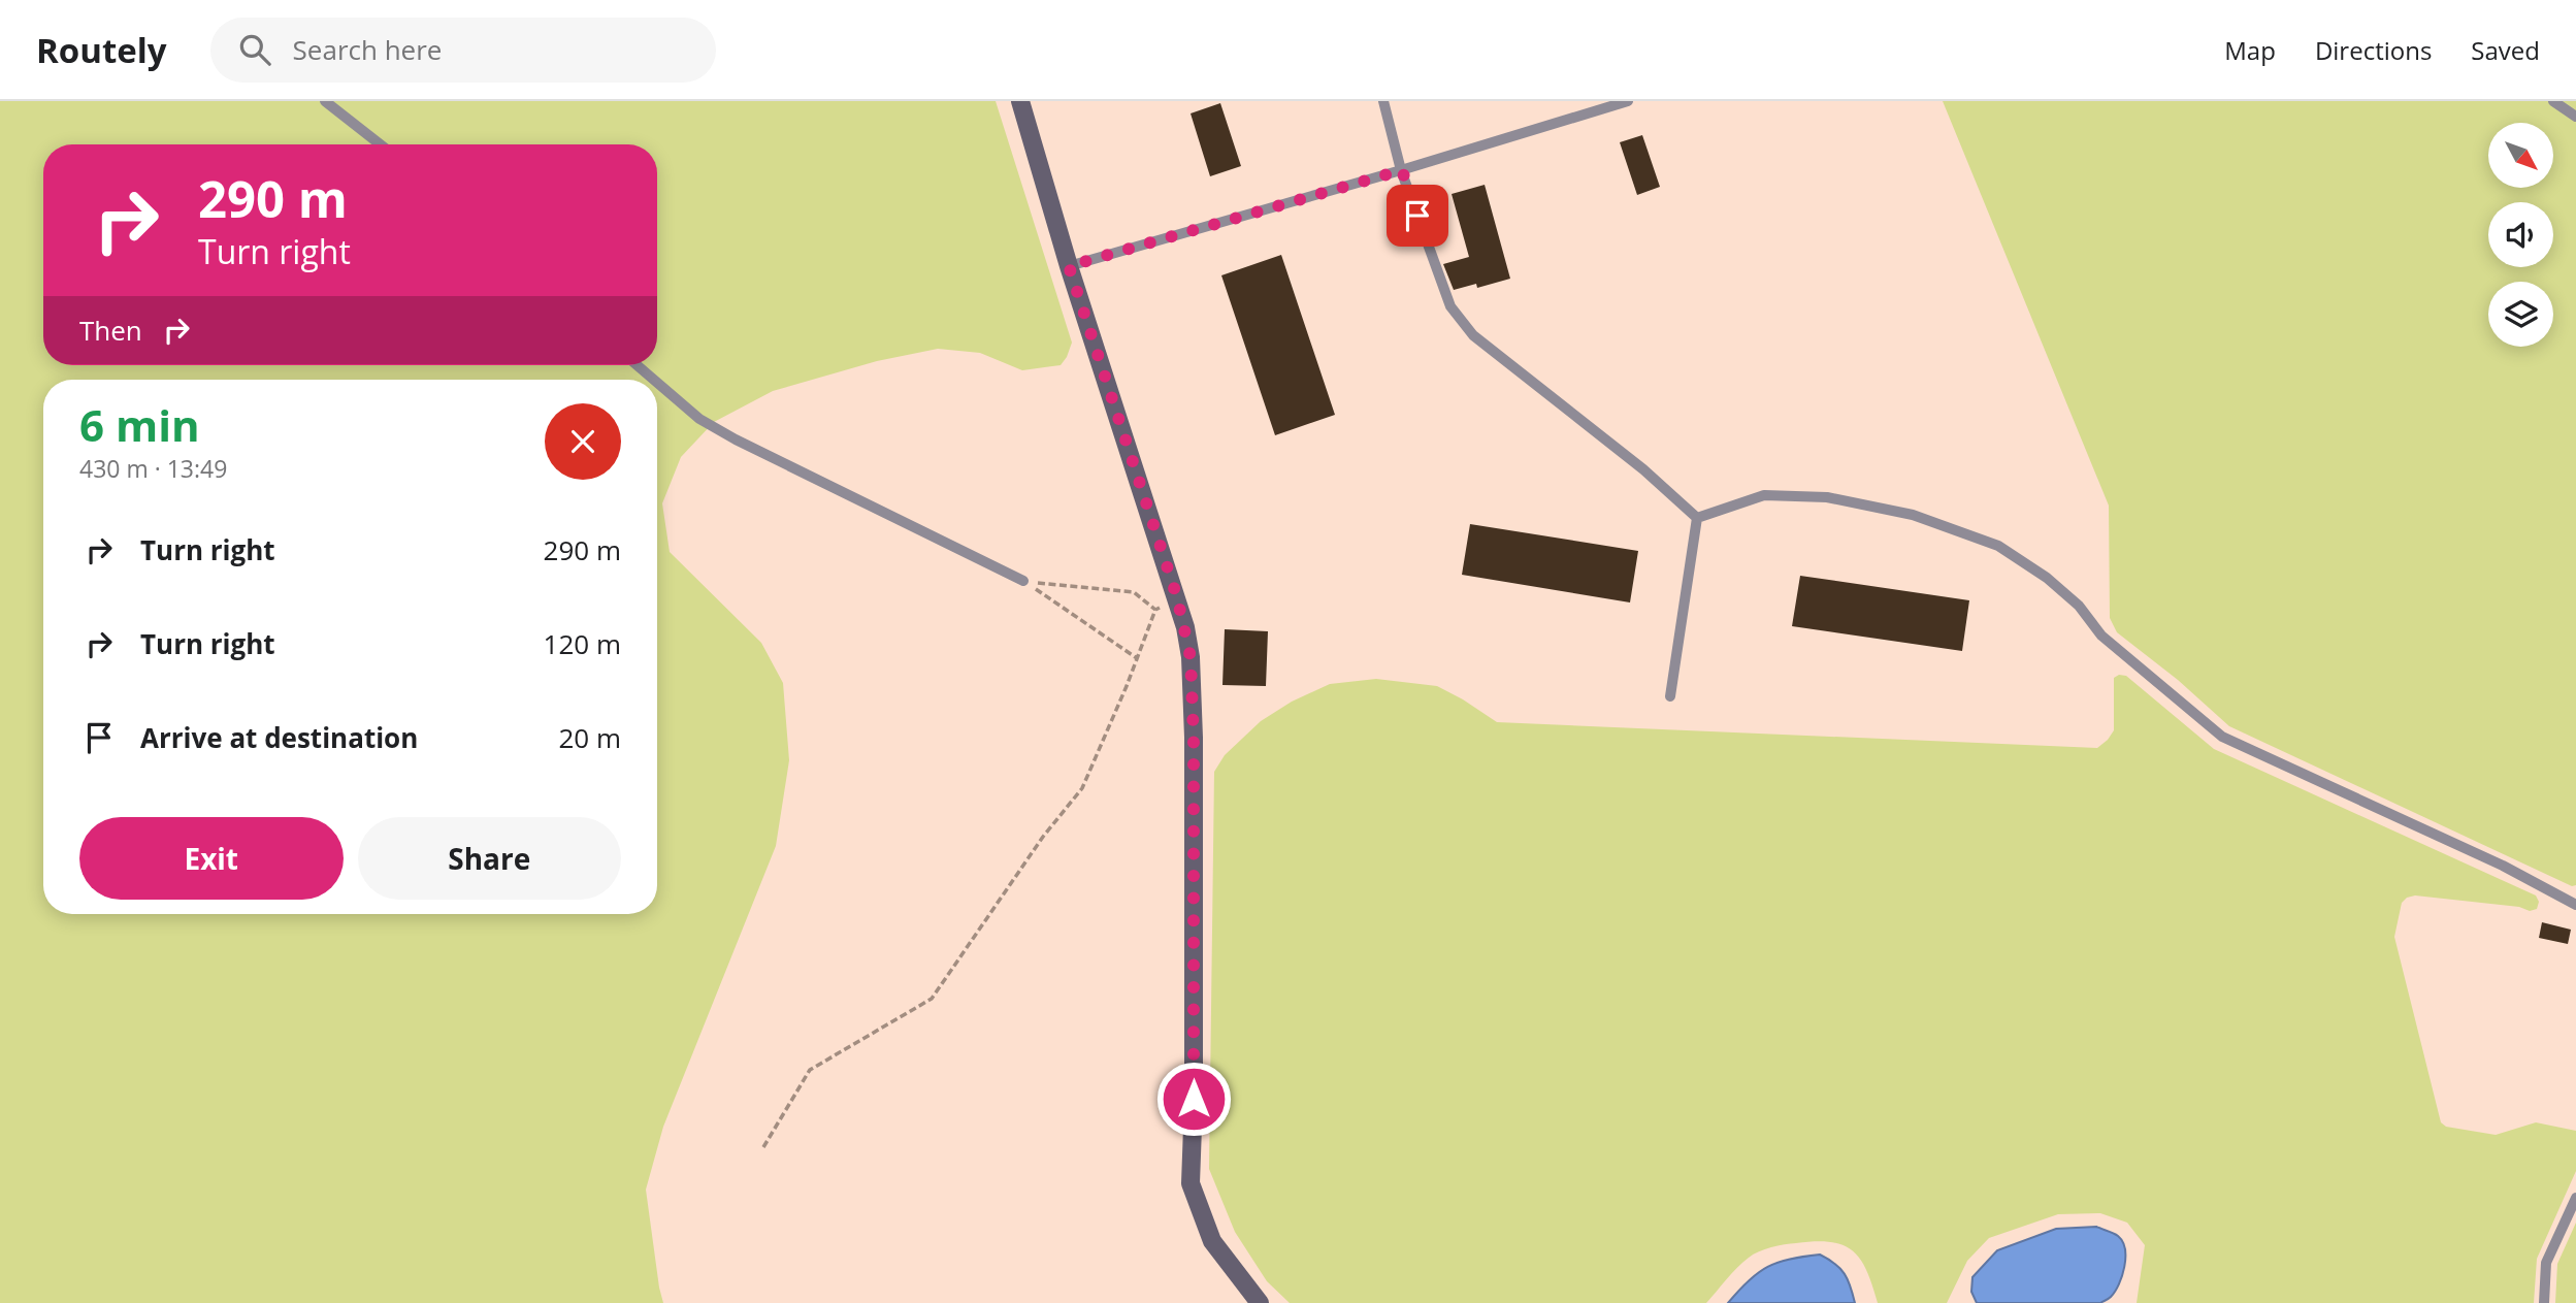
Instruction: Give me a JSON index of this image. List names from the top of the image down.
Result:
{
  "north": "bottom right",
  "page": {
    "header": "Routely",
    "search": "Search here",
    "nav": ["Map", "Directions", "Saved"],
    "turn": ["290 m", "Turn right"],
    "then": "Then",
    "heading": ["6 min", "430 m · 13:49"],
    "list": [
      {
        "name": "Turn right",
        "value": "290 m"
      },
      {
        "name": "Turn right",
        "value": "120 m"
      },
      {
        "name": "Arrive at destination",
        "value": "20 m"
      }
    ],
    "buttons": ["Exit", "Share"]
  }
}
